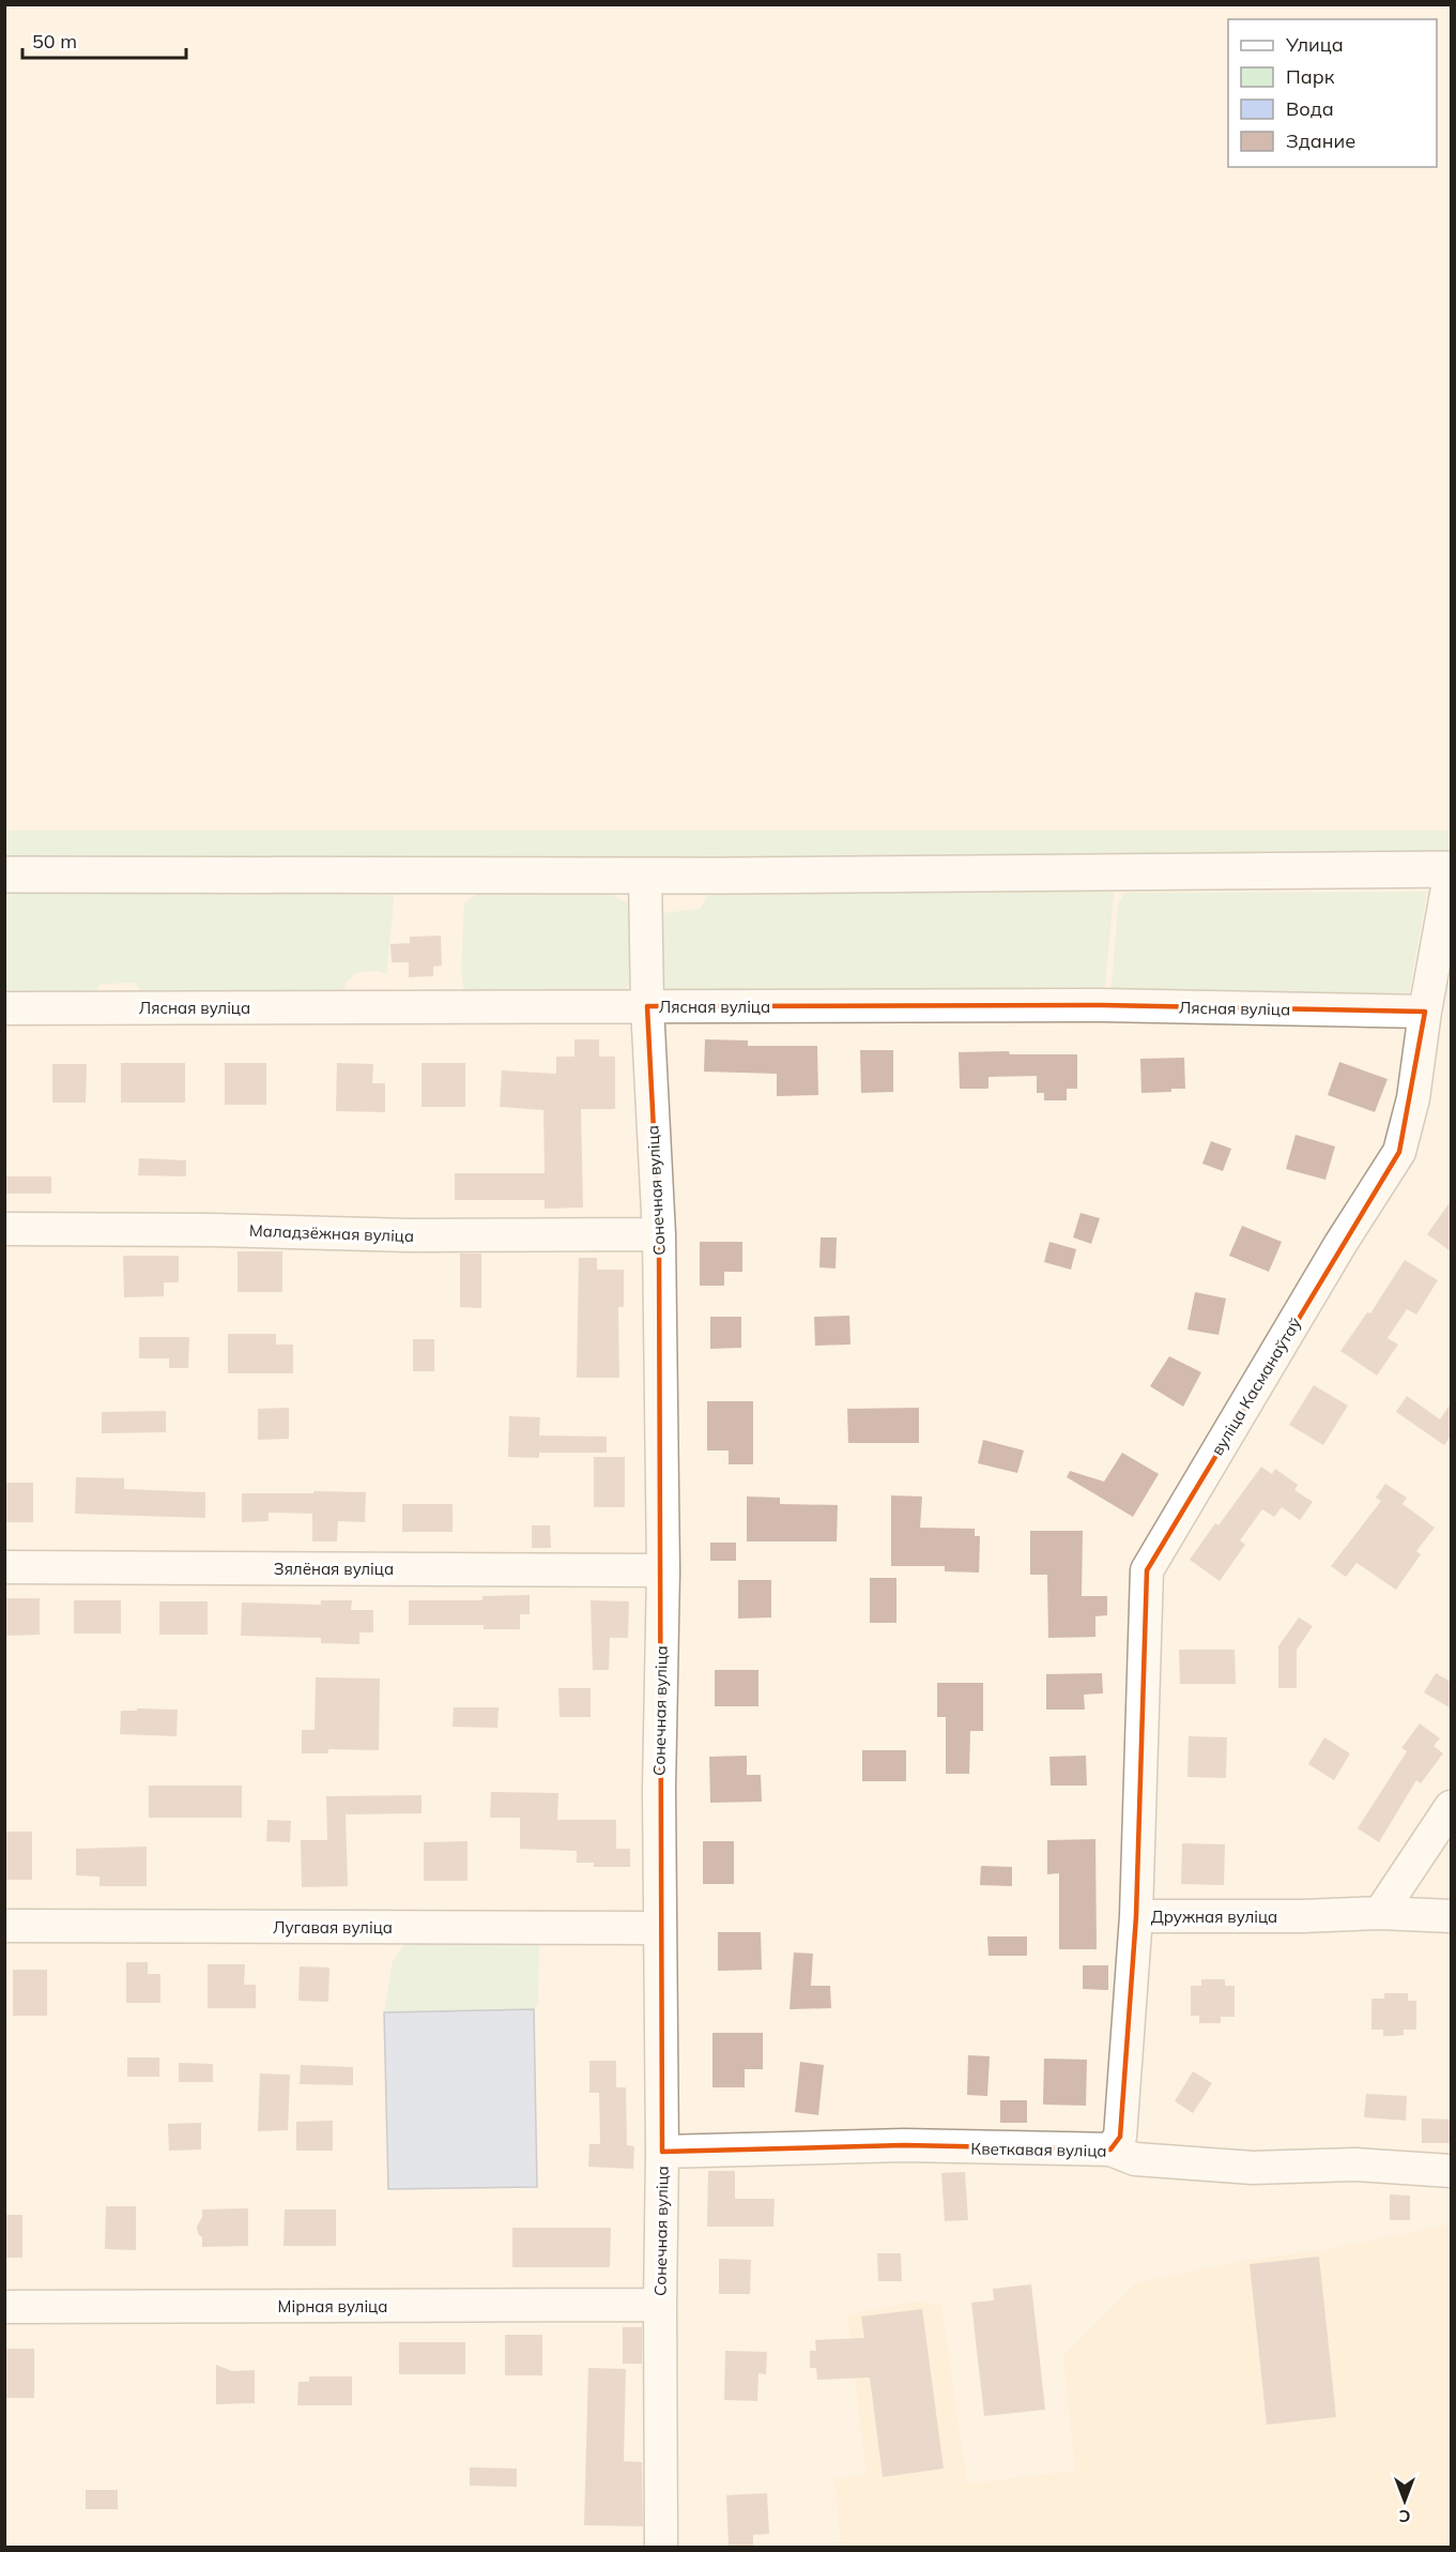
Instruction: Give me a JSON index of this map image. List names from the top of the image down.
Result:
{
  "streets": {
    "street": [
      "Лясная вуліца",
      "Сонечная вуліца",
      "Маладзёжная вуліца",
      "вуліца Касманаўтаў",
      "Зялёная вуліца",
      "Дружная вуліца",
      "Лугавая вуліца",
      "Кветкавая вуліца",
      "Мірная вуліца"
    ]
  },
  "crossings": [
    ["Лясная вуліца", "Сонечная вуліца"],
    ["Лясная вуліца", "вуліца Касманаўтаў"],
    ["Сонечная вуліца", "Маладзёжная вуліца"],
    ["Сонечная вуліца", "Зялёная вуліца"],
    ["Сонечная вуліца", "Лугавая вуліца"],
    ["Сонечная вуліца", "Кветкавая вуліца"],
    ["Сонечная вуліца", "Мірная вуліца"],
    ["вуліца Касманаўтаў", "Дружная вуліца"],
    ["Дружная вуліца", "Кветкавая вуліца"]
  ],
  "legend": [
    "Улица",
    "Парк",
    "Вода",
    "Здание"
  ],
  "scale_bar": "50 m",
  "north": "bottom"
}
